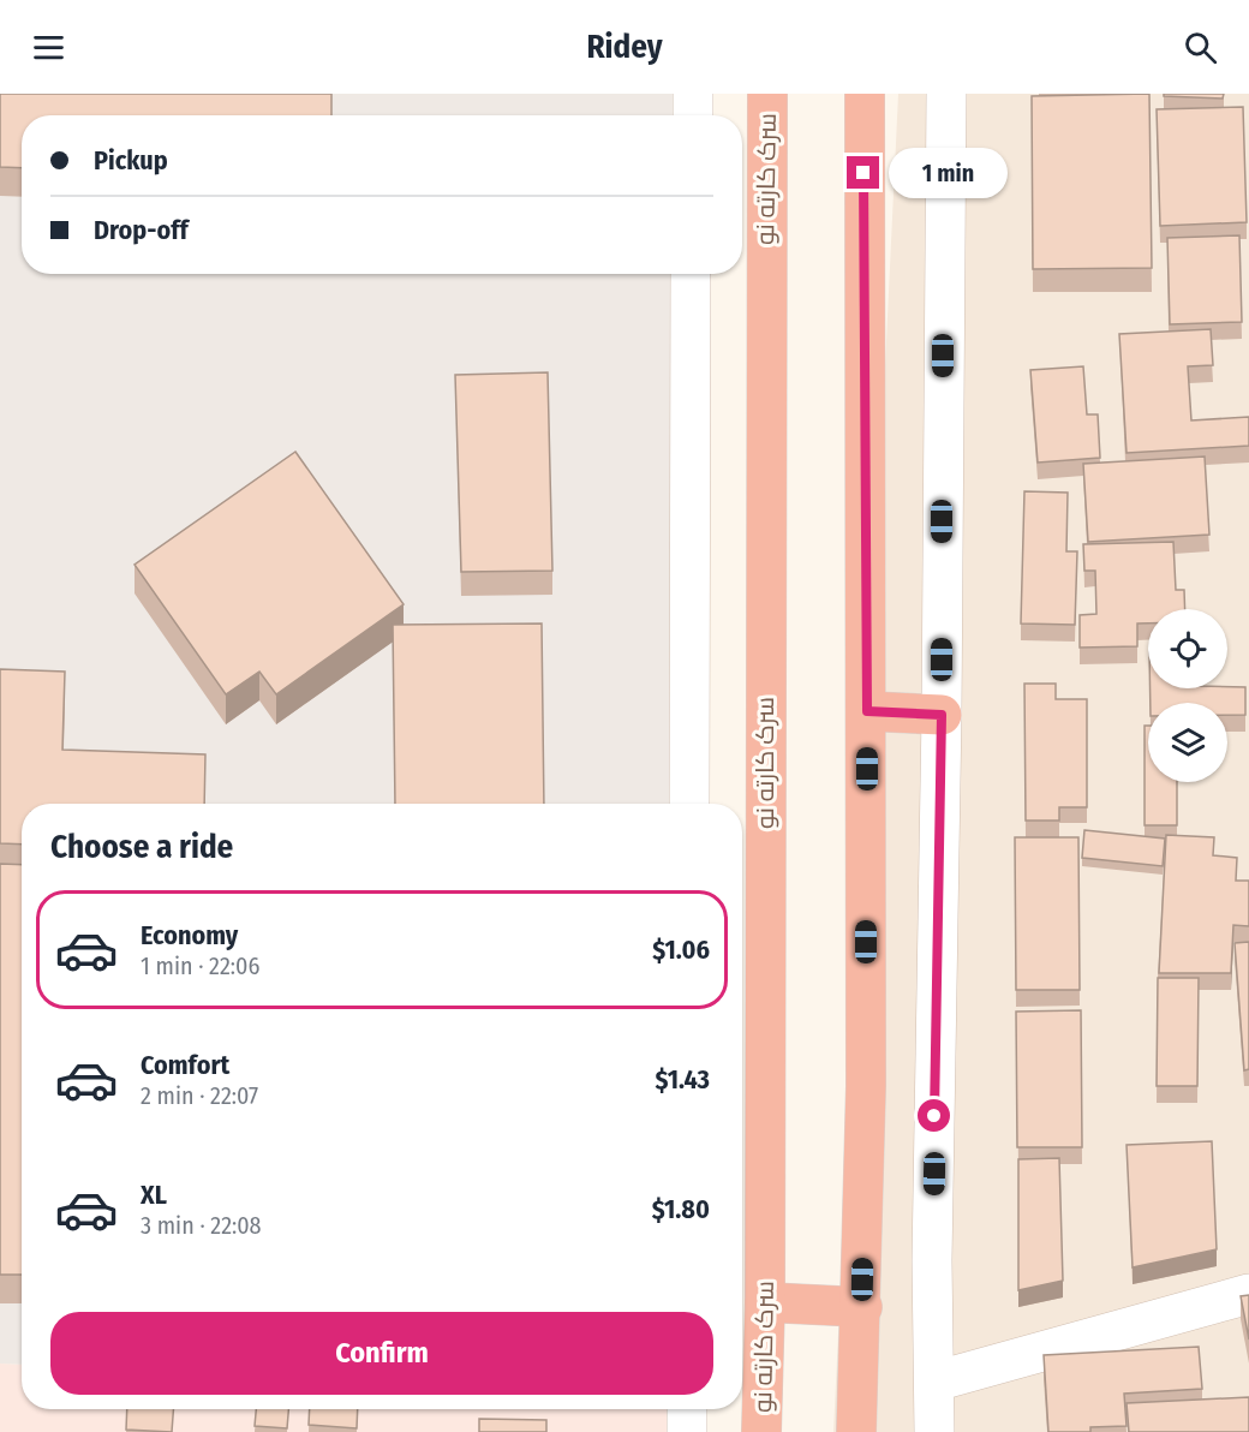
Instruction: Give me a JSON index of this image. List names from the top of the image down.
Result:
{
  "streets": {
    "highway": ["سرک کارته نو"]
  },
  "page": {
    "header": "Ridey",
    "banner": ["Pickup", "Drop-off"],
    "bubble": "1 min",
    "heading": "Choose a ride",
    "list": [
      {
        "name": "Economy",
        "note": "1 min · 22:06",
        "value": "$1.06"
      },
      {
        "name": "Comfort",
        "note": "2 min · 22:07",
        "value": "$1.43"
      },
      {
        "name": "XL",
        "note": "3 min · 22:08",
        "value": "$1.80"
      }
    ],
    "buttons": "Confirm"
  }
}
